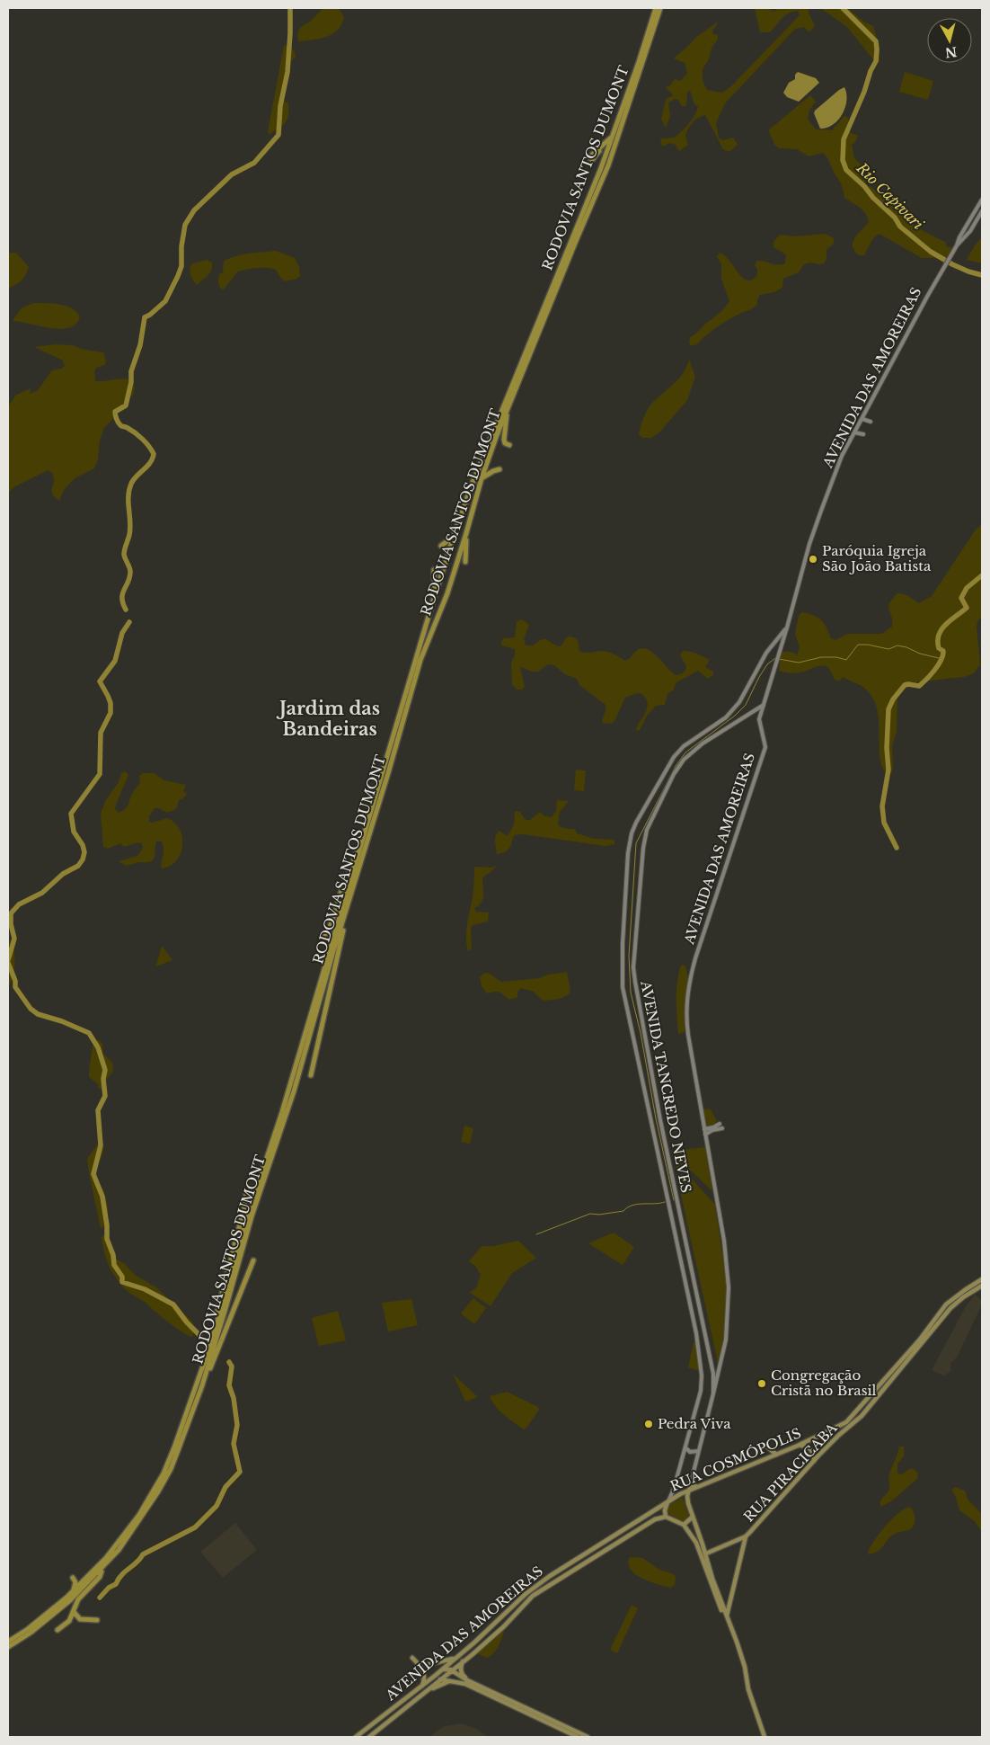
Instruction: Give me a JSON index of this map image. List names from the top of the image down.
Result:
{
  "streets": {
    "highway": ["RODOVIA SANTOS DUMONT"],
    "main road": [
      "AVENIDA DAS AMOREIRAS",
      "AVENIDA TANCREDO NEVES",
      "RUA COSMÓPOLIS",
      "RUA PIRACICABA"
    ]
  },
  "crossings": [
    ["AVENIDA DAS AMOREIRAS", "AVENIDA TANCREDO NEVES"],
    ["AVENIDA DAS AMOREIRAS", "RUA COSMÓPOLIS"],
    ["AVENIDA TANCREDO NEVES", "RUA COSMÓPOLIS"],
    ["RUA COSMÓPOLIS", "RUA PIRACICABA"]
  ],
  "districts": ["Jardim das Bandeiras"],
  "water": ["Rio Capivari"],
  "places": ["Paróquia Igreja São João Batista", "Congregação Cristã no Brasil", "Pedra Viva"],
  "north": "bottom"
}
